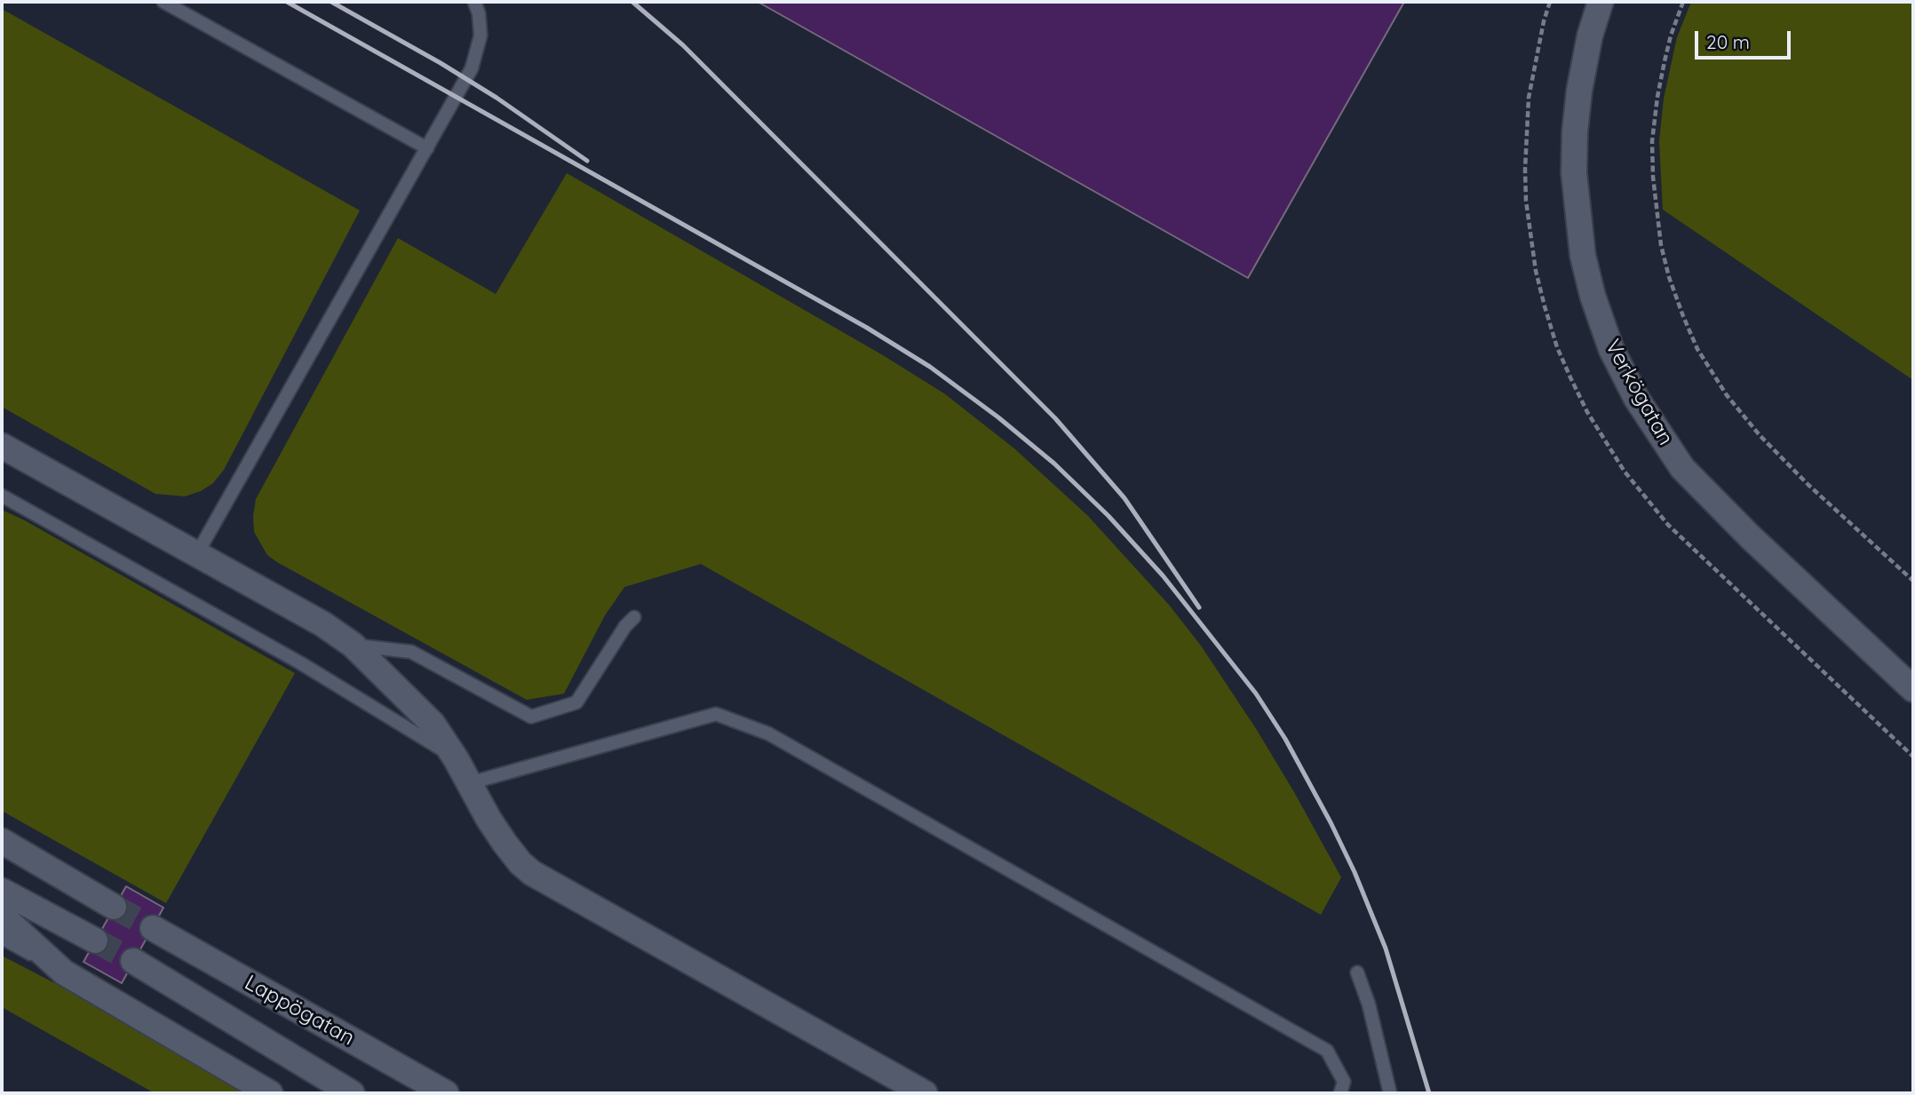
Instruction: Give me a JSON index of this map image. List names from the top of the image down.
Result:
{
  "streets": {
    "street": ["Verkögatan", "Lappögatan"]
  },
  "scale_bar": "20 m"
}
